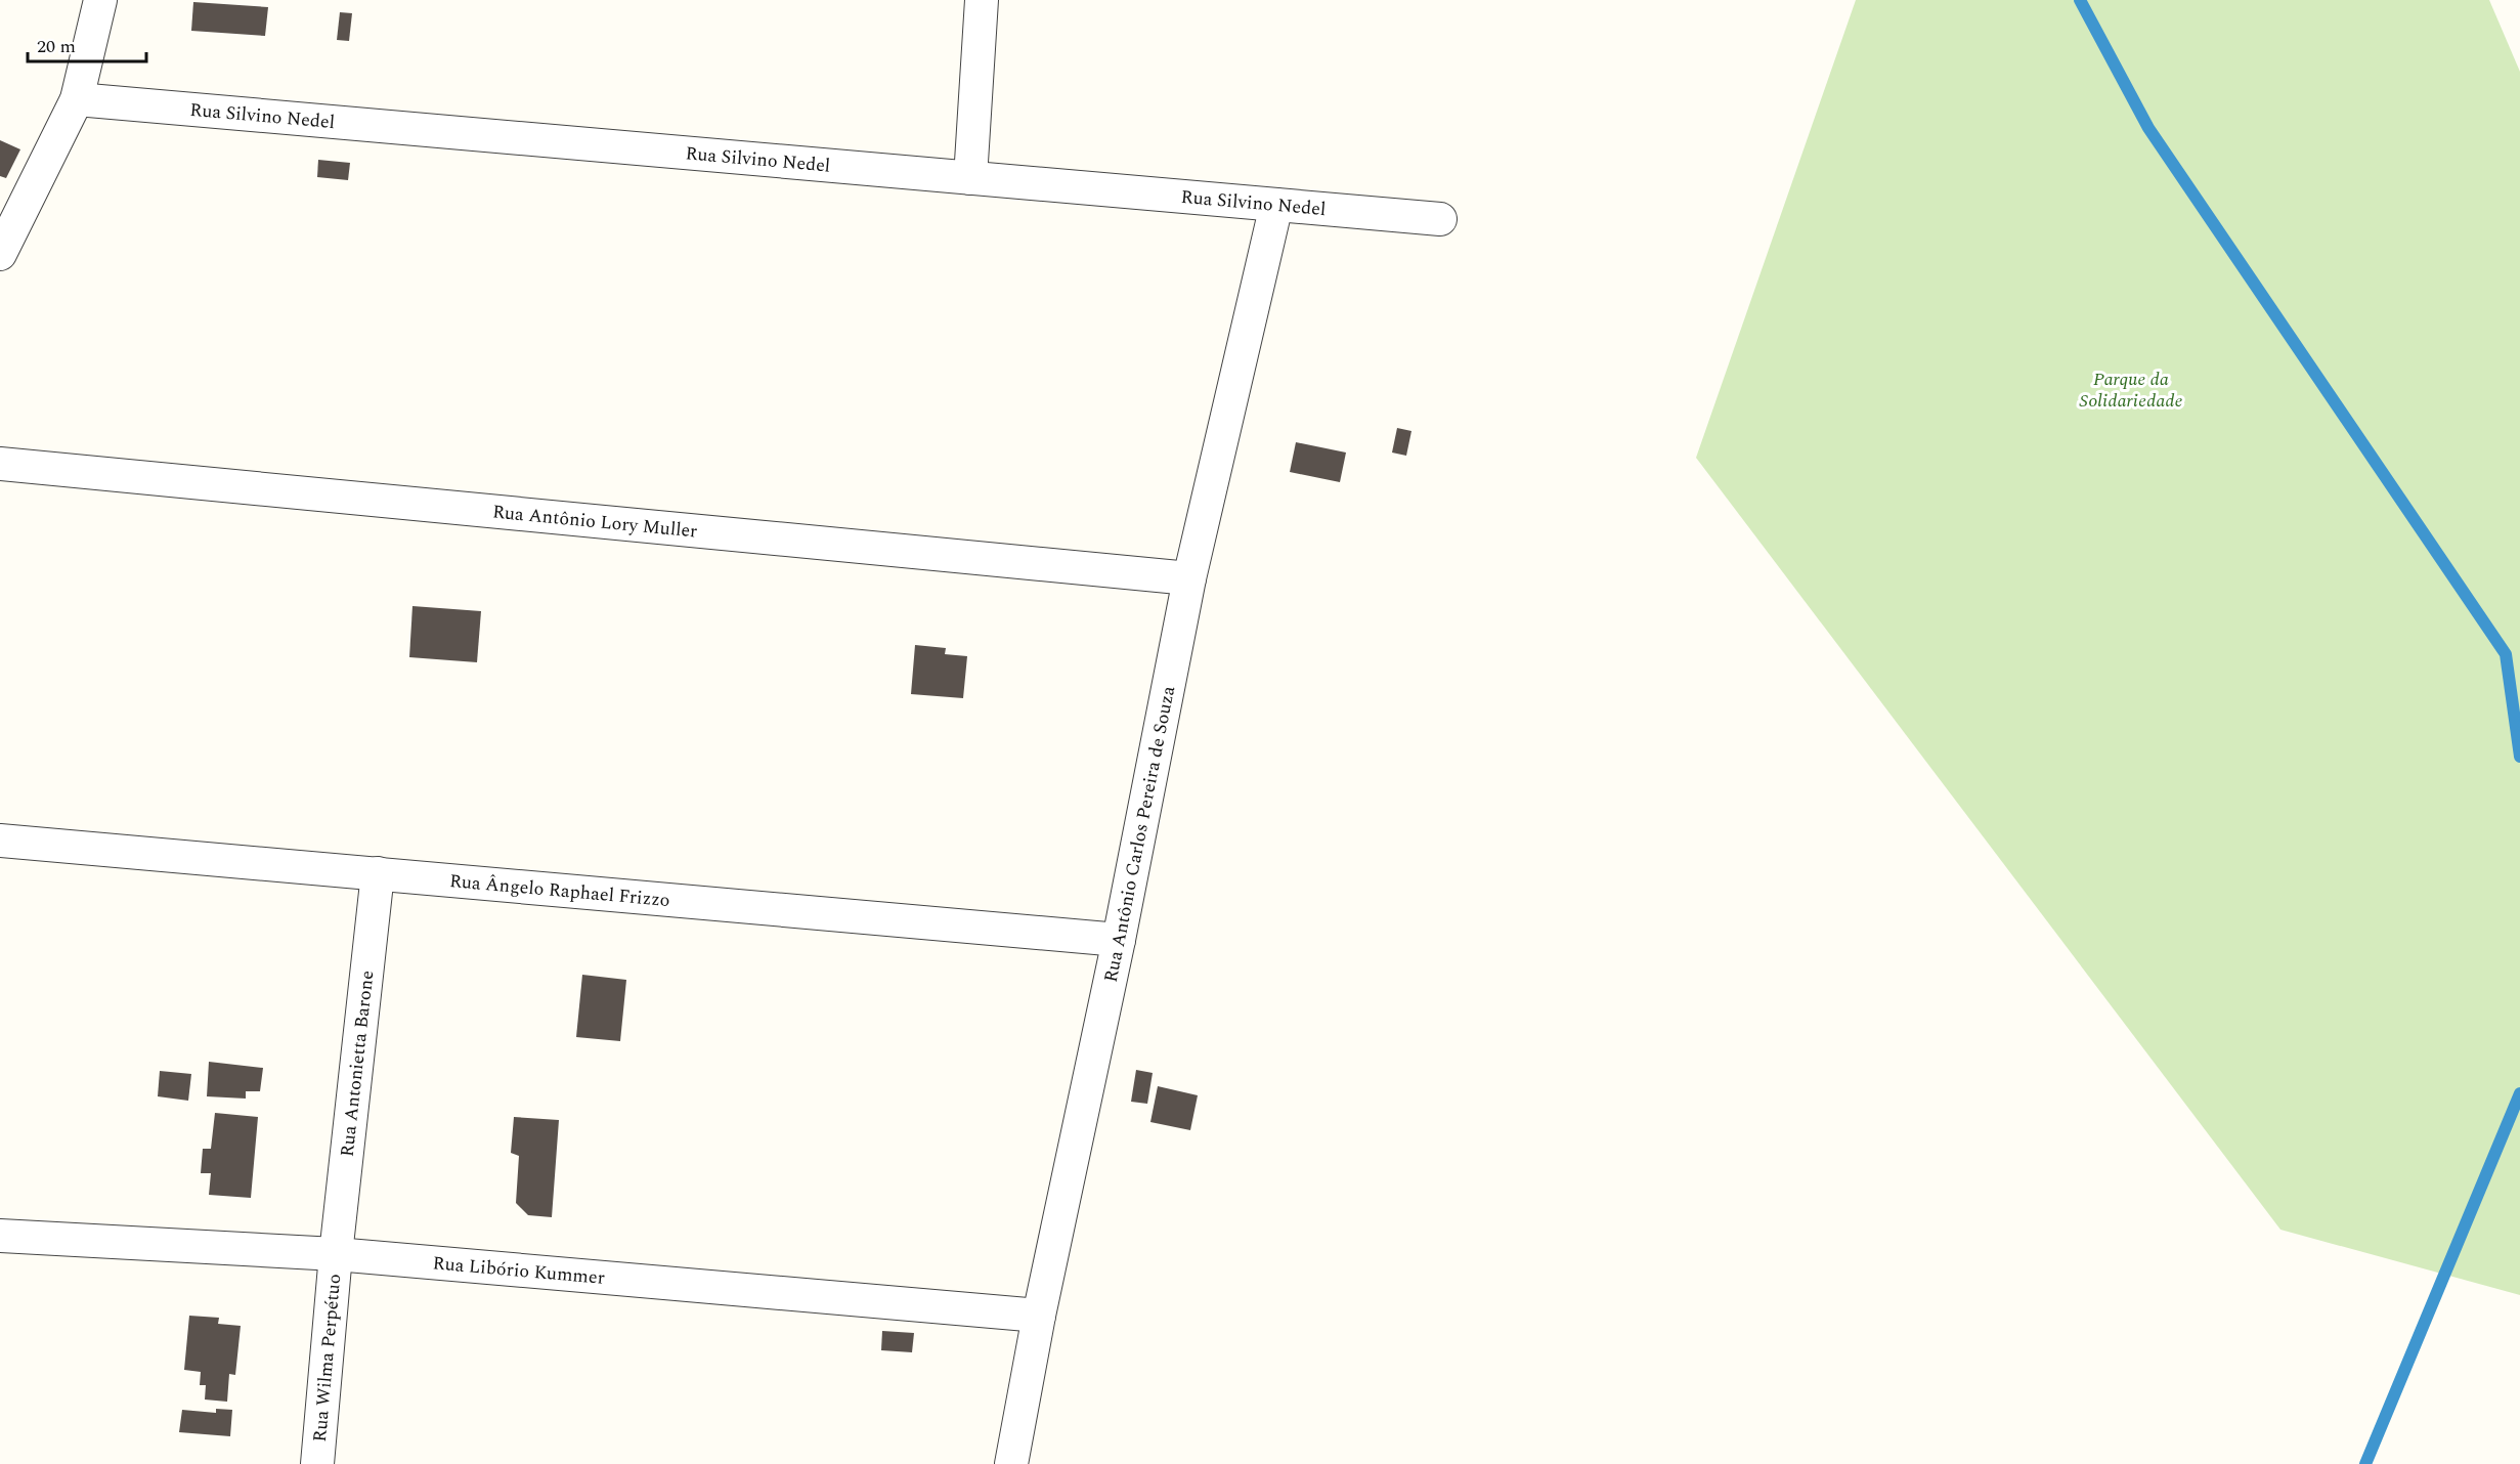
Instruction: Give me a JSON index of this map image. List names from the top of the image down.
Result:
{
  "streets": {
    "street": [
      "Rua Silvino Nedel",
      "Rua Antônio Lory Muller",
      "Rua Antônio Carlos Pereira de Souza",
      "Rua Ângelo Raphael Frizzo",
      "Rua Antonietta Barone",
      "Rua Libório Kummer",
      "Rua Wilma Perpétuo"
    ]
  },
  "crossings": [
    ["Rua Silvino Nedel", "Rua Antônio Carlos Pereira de Souza"],
    ["Rua Antônio Lory Muller", "Rua Antônio Carlos Pereira de Souza"],
    ["Rua Antônio Carlos Pereira de Souza", "Rua Ângelo Raphael Frizzo"],
    ["Rua Antônio Carlos Pereira de Souza", "Rua Libório Kummer"],
    ["Rua Ângelo Raphael Frizzo", "Rua Antonietta Barone"],
    ["Rua Antonietta Barone", "Rua Libório Kummer"],
    ["Rua Antonietta Barone", "Rua Wilma Perpétuo"],
    ["Rua Libório Kummer", "Rua Wilma Perpétuo"]
  ],
  "parks": ["Parque da Solidariedade"],
  "scale_bar": "20 m"
}
